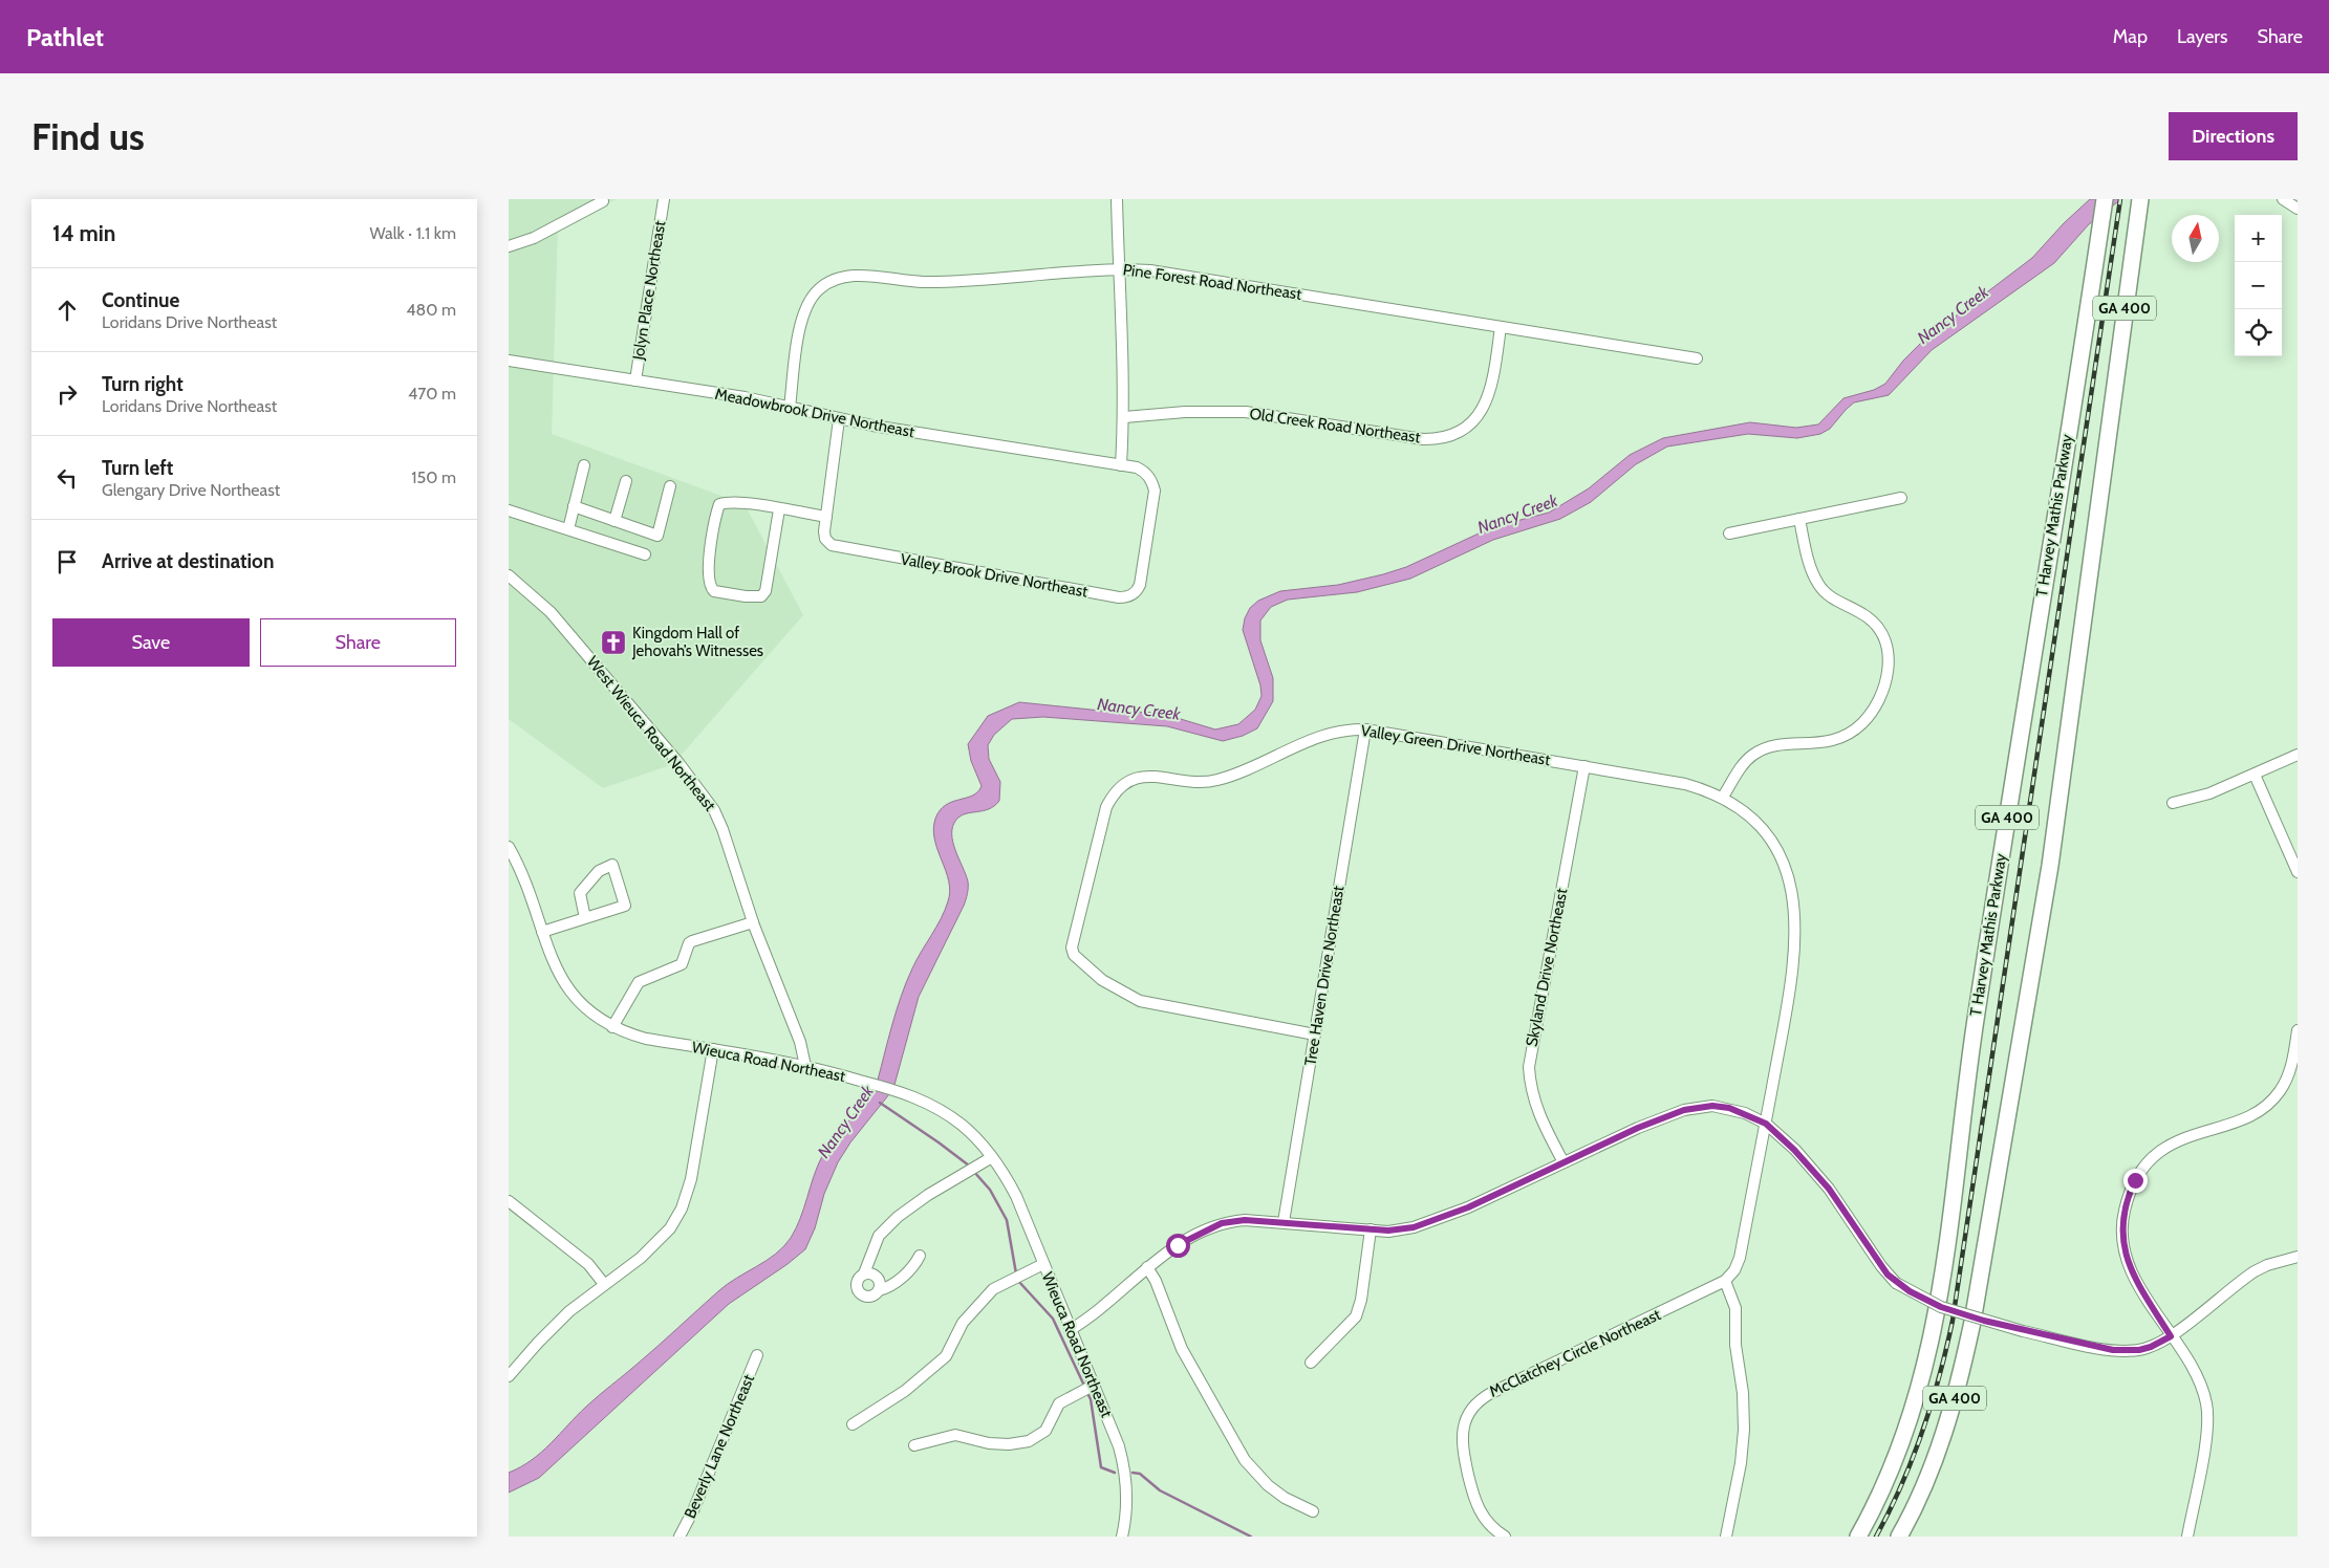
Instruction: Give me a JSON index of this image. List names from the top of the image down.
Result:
{
  "streets": {
    "highway": ["GA 400", "T Harvey Mathis Parkway"],
    "street": [
      "Pine Forest Road Northeast",
      "Jolyn Place Northeast",
      "Meadowbrook Drive Northeast",
      "Old Creek Road Northeast",
      "Valley Brook Drive Northeast",
      "West Wieuca Road Northeast",
      "Valley Green Drive Northeast",
      "Skyland Drive Northeast",
      "Tree Haven Drive Northeast",
      "Wieuca Road Northeast",
      "McClatchey Circle Northeast",
      "Beverly Lane Northeast"
    ]
  },
  "crossings": [
    ["Pine Forest Road Northeast", "Meadowbrook Drive Northeast"],
    ["Pine Forest Road Northeast", "Old Creek Road Northeast"],
    ["Jolyn Place Northeast", "Meadowbrook Drive Northeast"],
    ["Meadowbrook Drive Northeast", "Valley Brook Drive Northeast"],
    ["West Wieuca Road Northeast", "Wieuca Road Northeast"],
    ["Valley Green Drive Northeast", "Skyland Drive Northeast"],
    ["Valley Green Drive Northeast", "Tree Haven Drive Northeast"]
  ],
  "water": ["Nancy Creek"],
  "places": {
    "church": ["Kingdom Hall of Jehovah’s Witnesses"]
  },
  "north": "top",
  "page": {
    "header": "Pathlet",
    "nav": ["Map", "Layers", "Share"],
    "buttons": [
      "Directions",
      ["Save", "Share"]
    ],
    "title": "Find us",
    "heading": ["14 min", "Walk · 1.1 km"],
    "map_buttons": ["+", "−"],
    "list": [
      ["Continue", "Loridans Drive Northeast", "480 m"],
      ["Turn right", "Loridans Drive Northeast", "470 m"],
      ["Turn left", "Glengary Drive Northeast", "150 m"],
      "Arrive at destination"
    ]
  }
}
